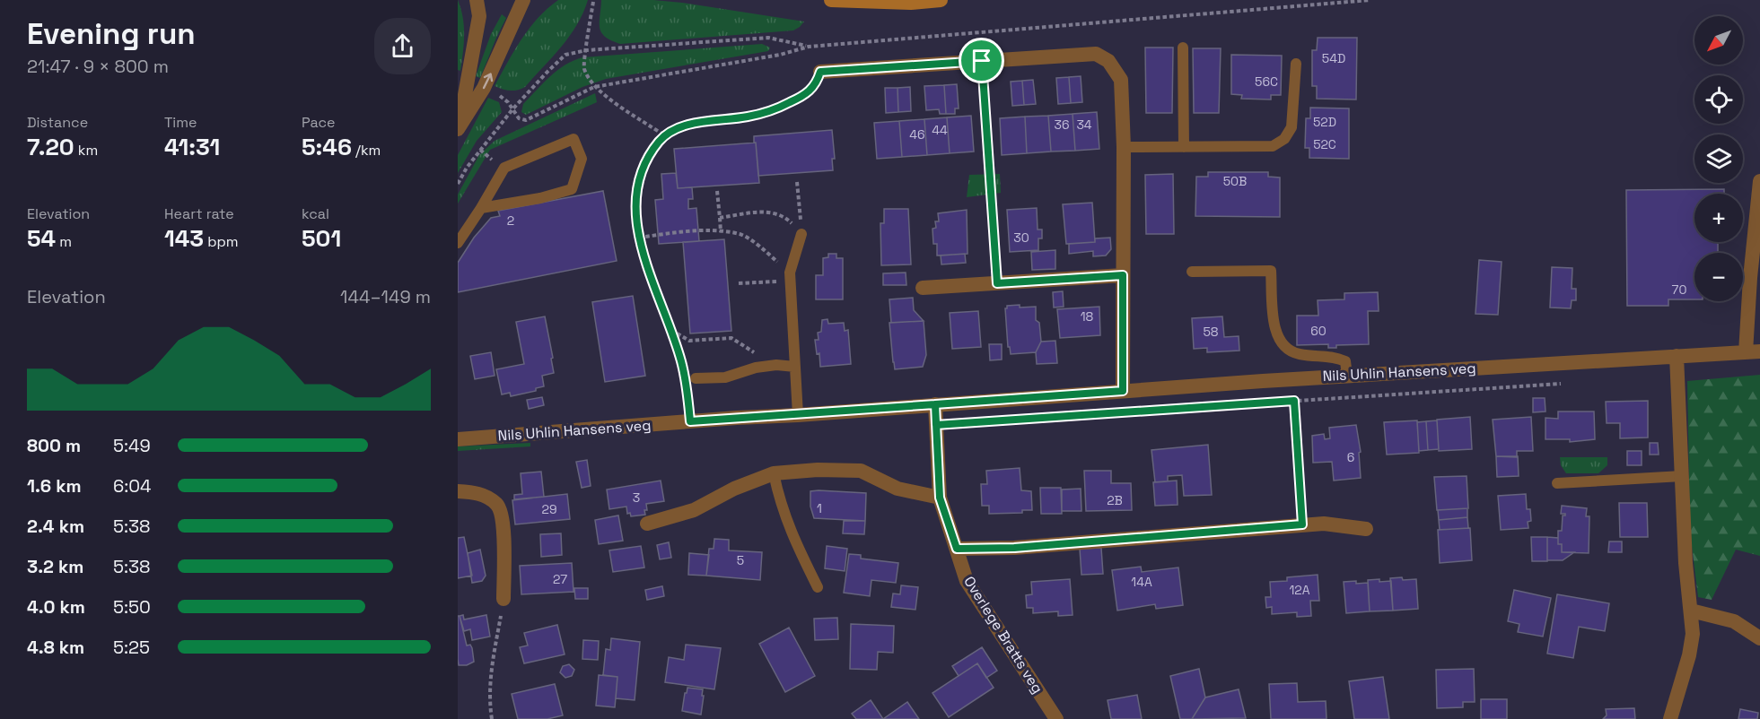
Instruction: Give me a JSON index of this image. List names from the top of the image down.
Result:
{
  "streets": {
    "street": ["Nils Uhlin Hansens veg", "Overlege Bratts veg"]
  },
  "crossings": [
    ["Nils Uhlin Hansens veg", "Overlege Bratts veg"]
  ],
  "house_numbers": [
    "54D",
    "56C",
    "52D",
    "36",
    "34",
    "44",
    "46",
    "52C",
    "50B",
    "2",
    "30",
    "70",
    "18",
    "60",
    "58",
    "6",
    "3",
    "2B",
    "1",
    "29",
    "5",
    "27",
    "14A",
    "12A"
  ],
  "north": "bottom left",
  "page": {
    "heading": ["Evening run", "21:47 · 9 × 800 m"],
    "map_buttons": ["+", "−"],
    "stats": [
      ["Distance", "7.20 km"],
      ["Time", "41:31"],
      ["Pace", "5:46 /km"],
      ["Elevation", "54 m"],
      ["Heart rate", "143 bpm"],
      ["kcal", "501"]
    ],
    "chart": ["Elevation", "144–149 m"],
    "list": [
      {
        "name": "800 m",
        "note": "5:49"
      },
      {
        "name": "1.6 km",
        "note": "6:04"
      },
      {
        "name": "2.4 km",
        "note": "5:38"
      },
      {
        "name": "3.2 km",
        "note": "5:38"
      },
      {
        "name": "4.0 km",
        "note": "5:50"
      },
      {
        "name": "4.8 km",
        "note": "5:25"
      }
    ]
  }
}
